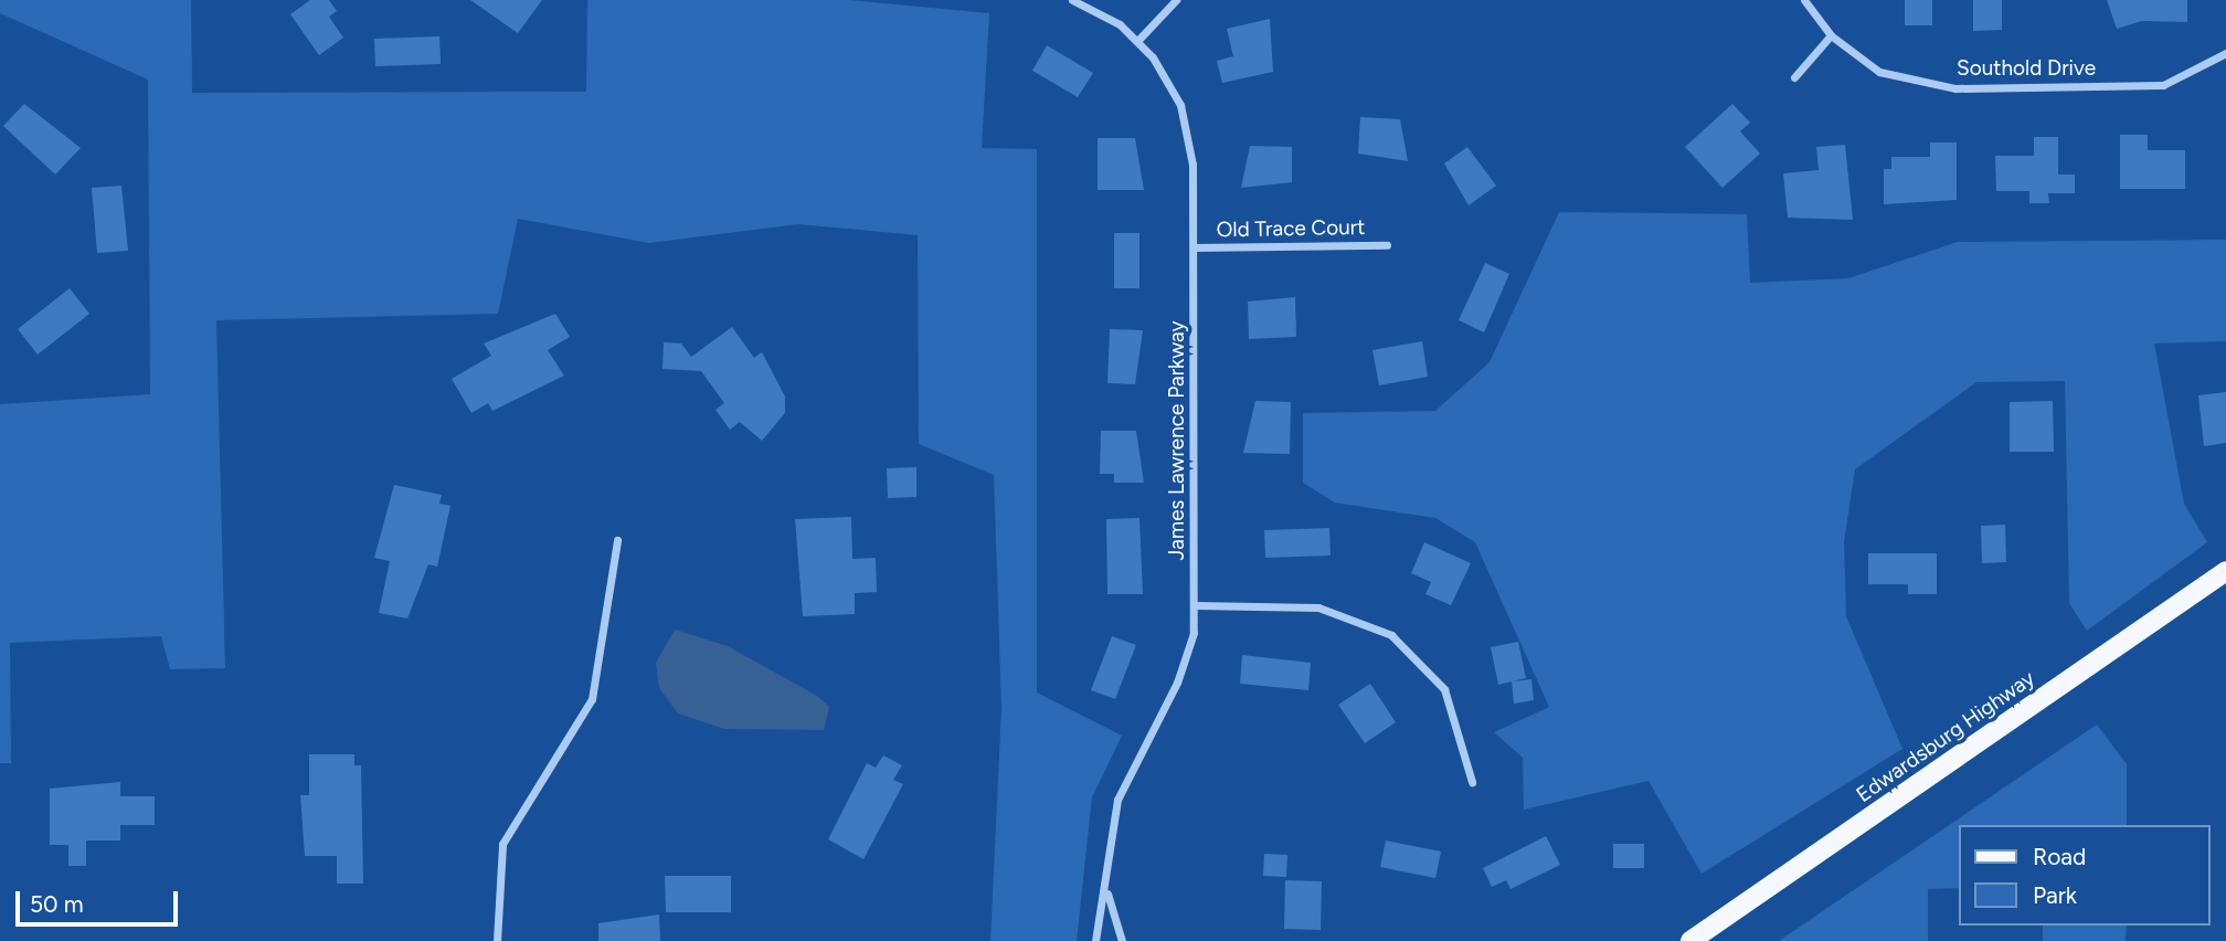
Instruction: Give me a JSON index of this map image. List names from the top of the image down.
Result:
{
  "streets": {
    "main road": ["Edwardsburg Highway"],
    "street": ["Southold Drive", "Old Trace Court", "James Lawrence Parkway"]
  },
  "crossings": [
    ["Old Trace Court", "James Lawrence Parkway"]
  ],
  "legend": ["Road", "Park"],
  "scale_bar": "50 m"
}
